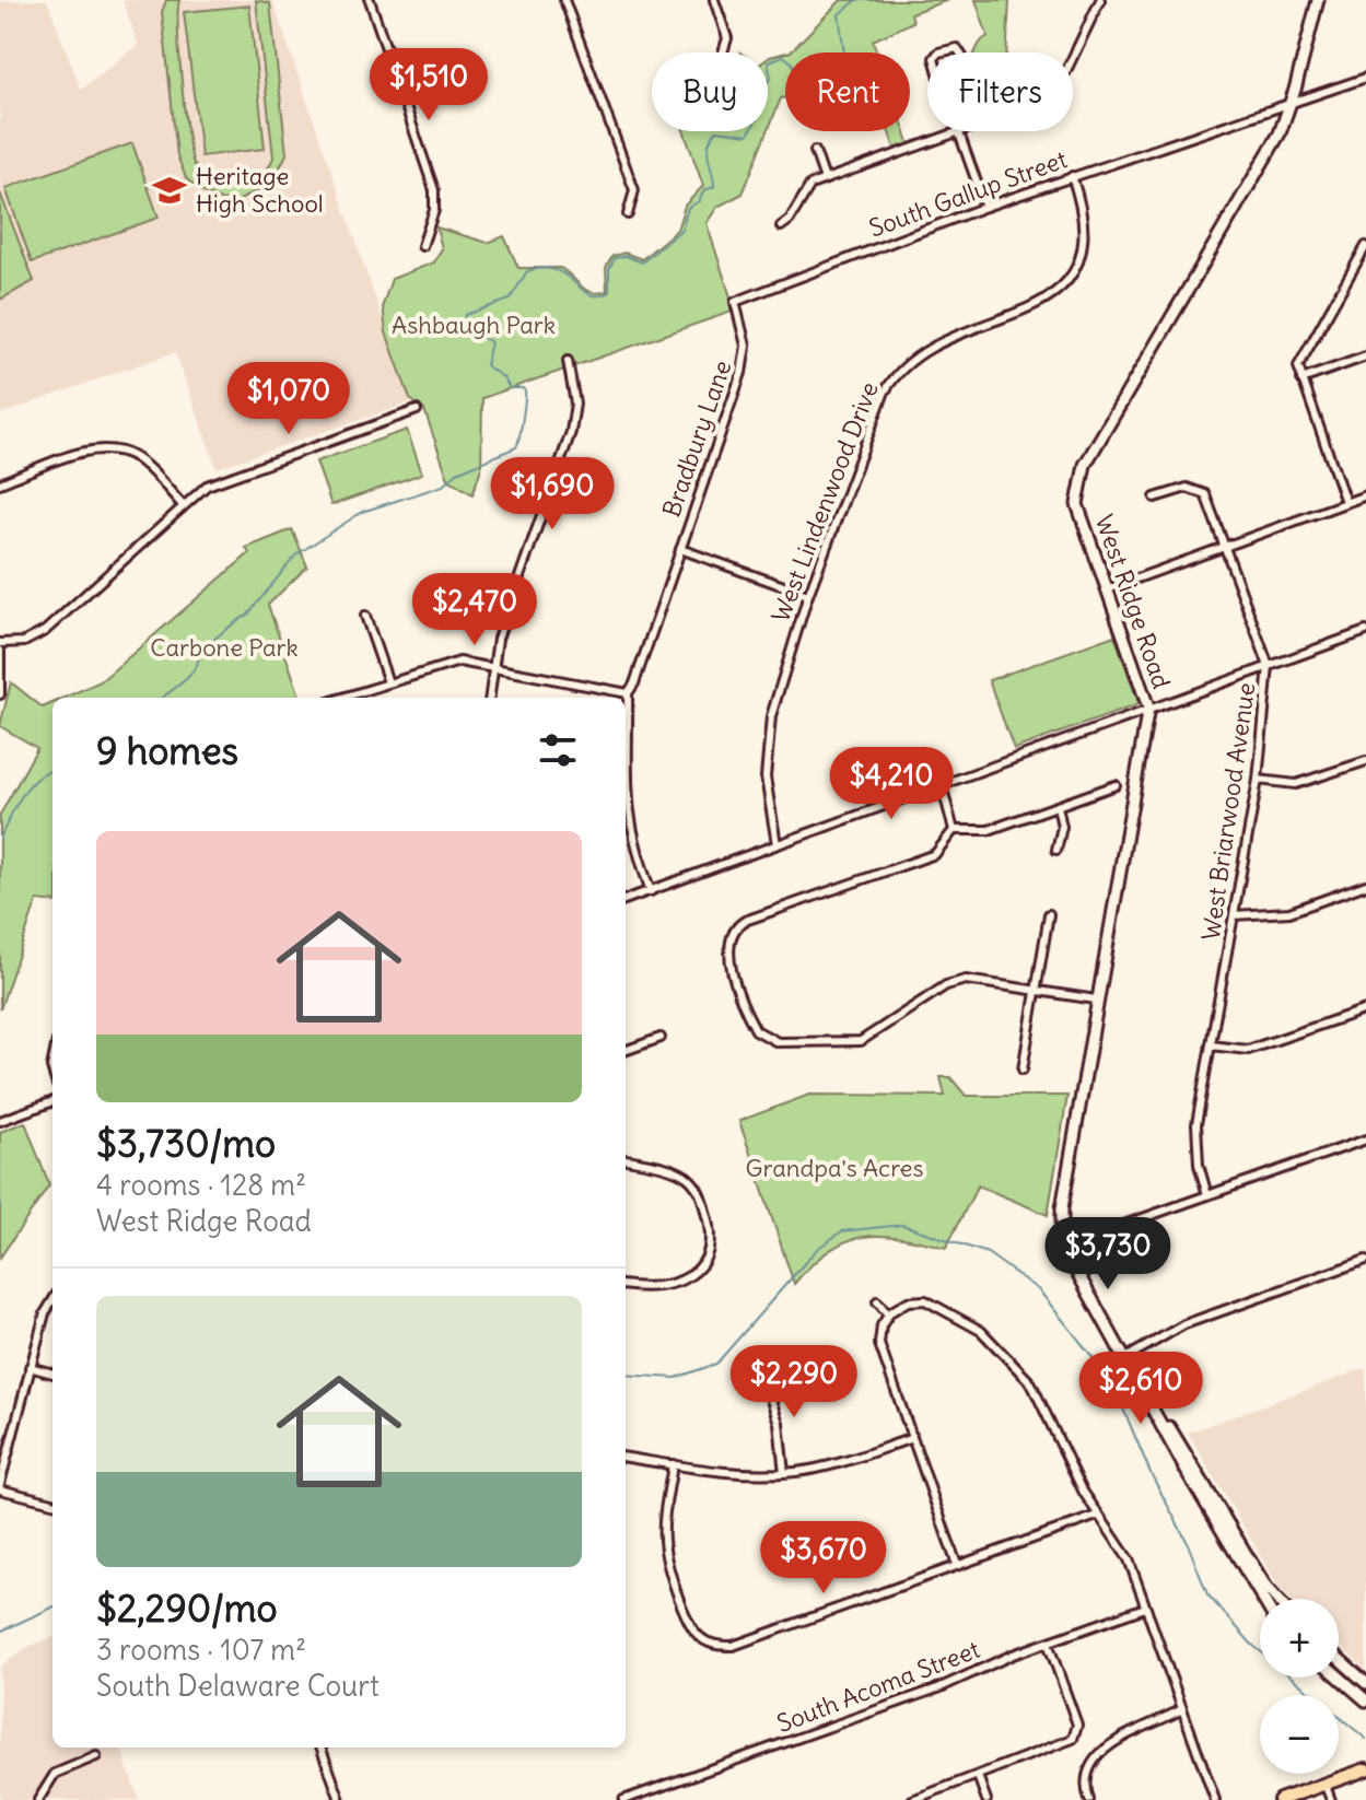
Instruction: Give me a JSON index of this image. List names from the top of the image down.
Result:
{
  "streets": {
    "street": [
      "South Gallup Street",
      "Bradbury Lane",
      "West Lindenwood Drive",
      "West Ridge Road",
      "West Briarwood Avenue",
      "South Acoma Street"
    ]
  },
  "crossings": [
    ["South Gallup Street", "Bradbury Lane"],
    ["South Gallup Street", "West Lindenwood Drive"],
    ["South Gallup Street", "West Ridge Road"]
  ],
  "parks": ["Ashbaugh Park", "Carbone Park", "Grandpa's Acres"],
  "places": {
    "school or university": ["Heritage High School"]
  },
  "page": {
    "price": [
      "$1,510",
      "$1,070",
      "$1,690",
      "$2,470",
      "$4,210",
      "$3,730",
      "$2,290",
      "$2,610",
      "$3,670"
    ],
    "chip": ["Buy", "Rent", "Filters"],
    "heading": "9 homes",
    "list": [
      {
        "name": "$3,730/mo",
        "note": "4 rooms · 128 m² · West Ridge Road"
      },
      {
        "name": "$2,290/mo",
        "note": "3 rooms · 107 m² · South Delaware Court"
      }
    ],
    "map_buttons": ["+", "−"]
  }
}
